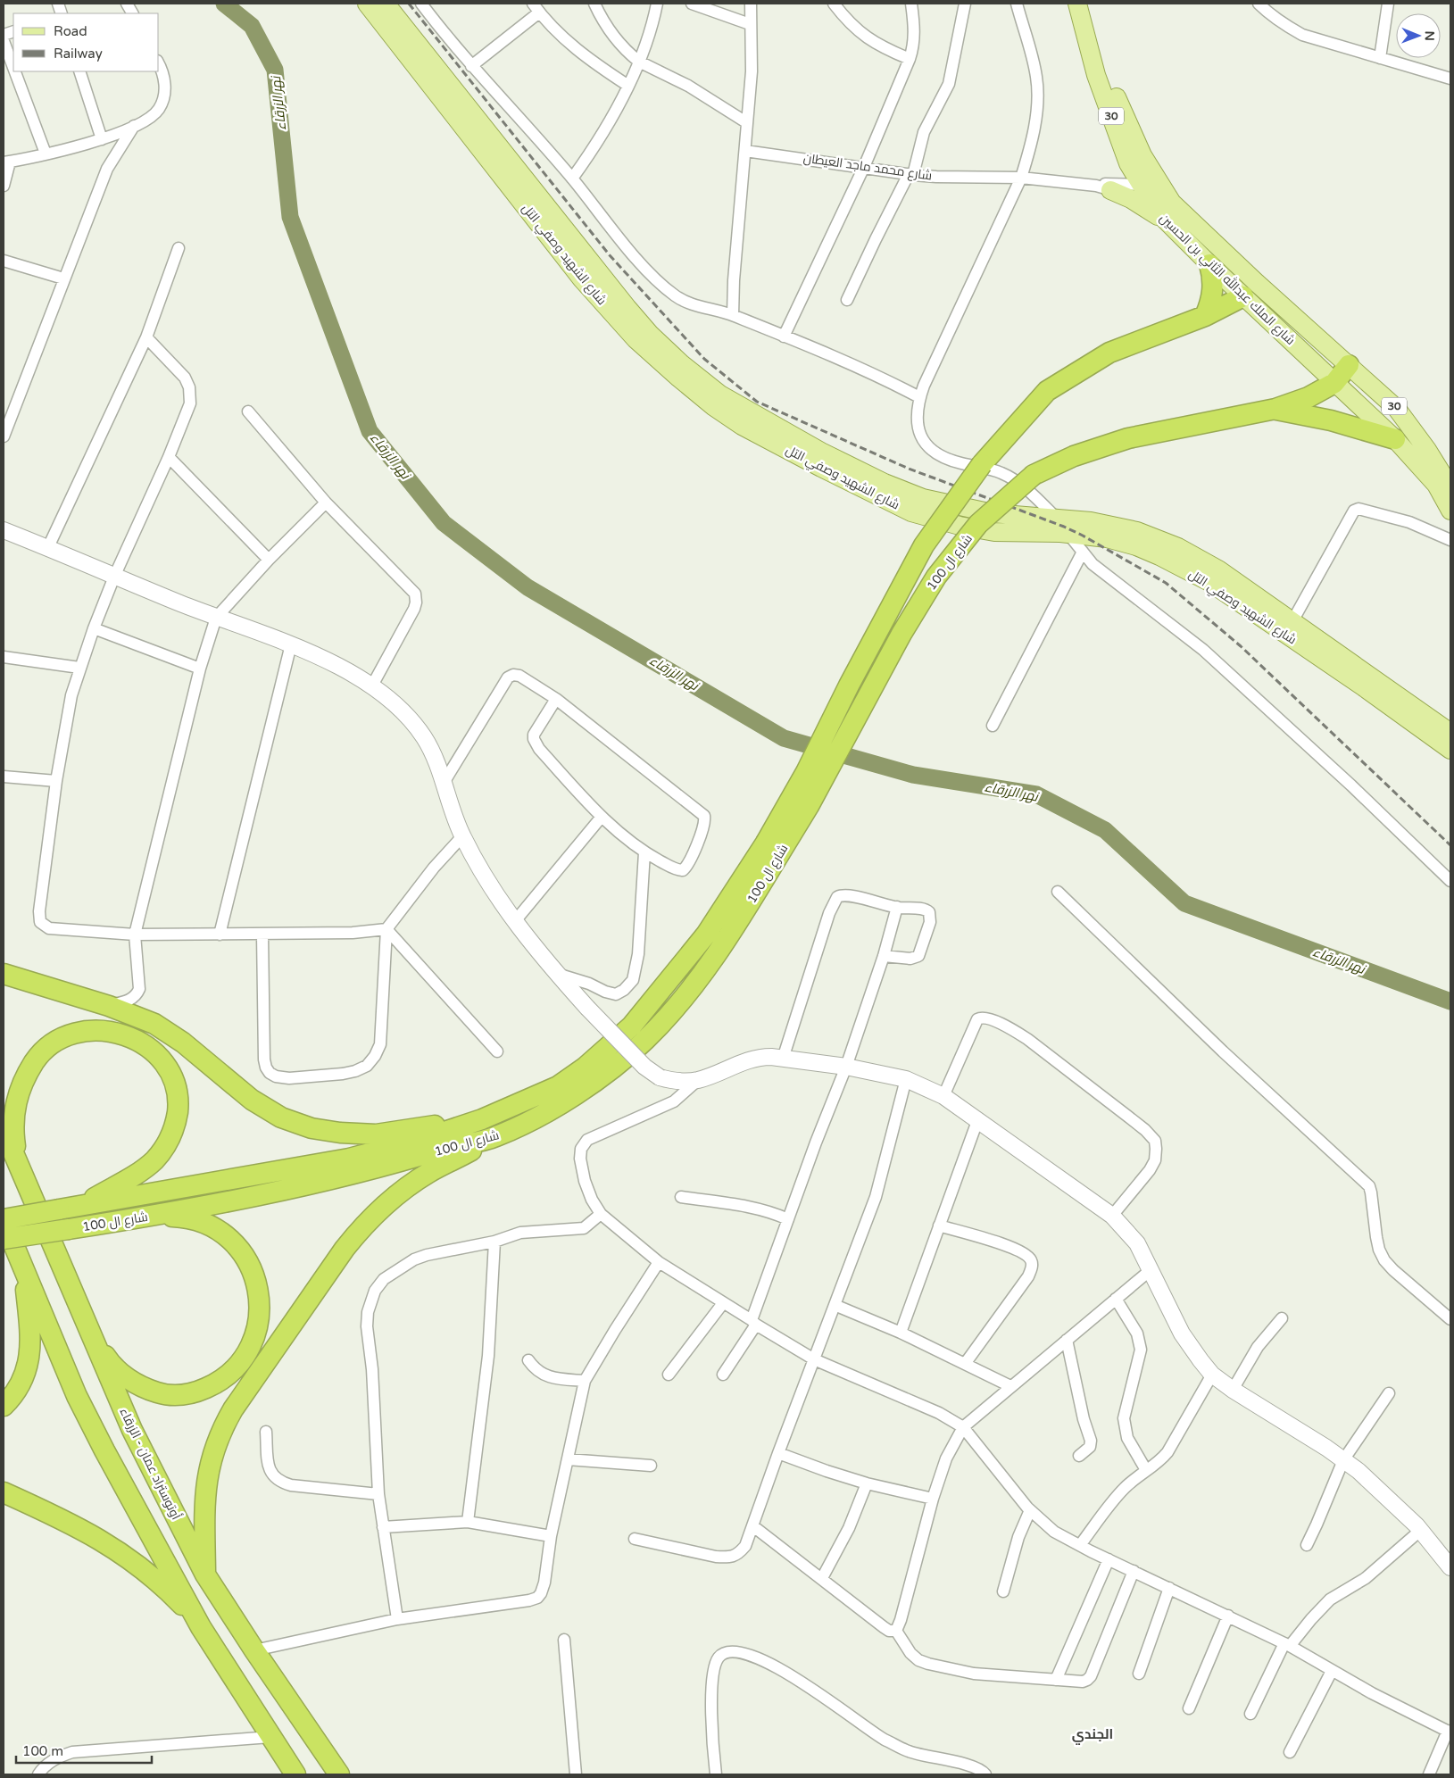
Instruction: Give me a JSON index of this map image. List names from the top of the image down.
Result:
{
  "streets": {
    "highway": ["شارع ال 100", "أوتوستراد عمان - الزرقاء"],
    "main road": ["30", "شارع الشهيد وصفي التل", "شارع الملك عبدالله الثاني بن الحسين"],
    "street": ["شارع محمد ماجد العيطان"]
  },
  "crossings": [
    ["شارع محمد ماجد العيطان", "شارع الملك عبدالله الثاني بن الحسين"],
    ["شارع الملك عبدالله الثاني بن الحسين", "شارع ال 100"]
  ],
  "districts": ["الجندي"],
  "water": ["نهر الزرقاء"],
  "legend": ["Road", "Railway"],
  "scale_bar": "100 m",
  "north": "right"
}
